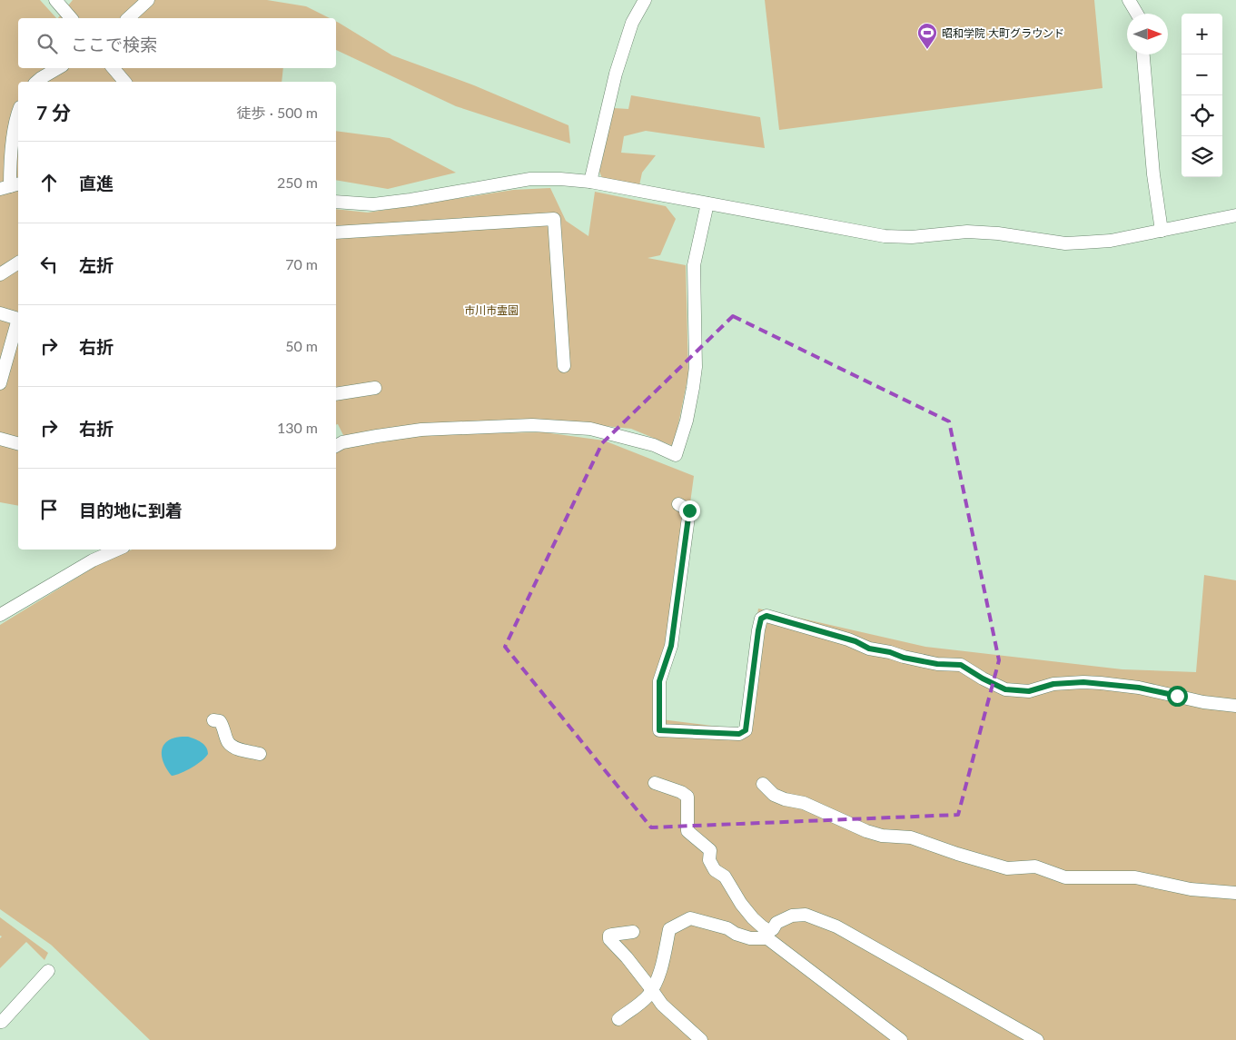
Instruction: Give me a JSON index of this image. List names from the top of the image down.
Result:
{
  "parks": ["市川市霊園"],
  "places": {
    "sports": ["昭和学院 大町グラウンド"]
  },
  "north": "right",
  "page": {
    "map_buttons": ["+", "−"],
    "search": "ここで検索",
    "heading": ["7 分", "徒歩 · 500 m"],
    "list": [
      ["直進", "250 m"],
      ["左折", "70 m"],
      ["右折", "50 m"],
      ["右折", "130 m"],
      "目的地に到着"
    ]
  }
}
